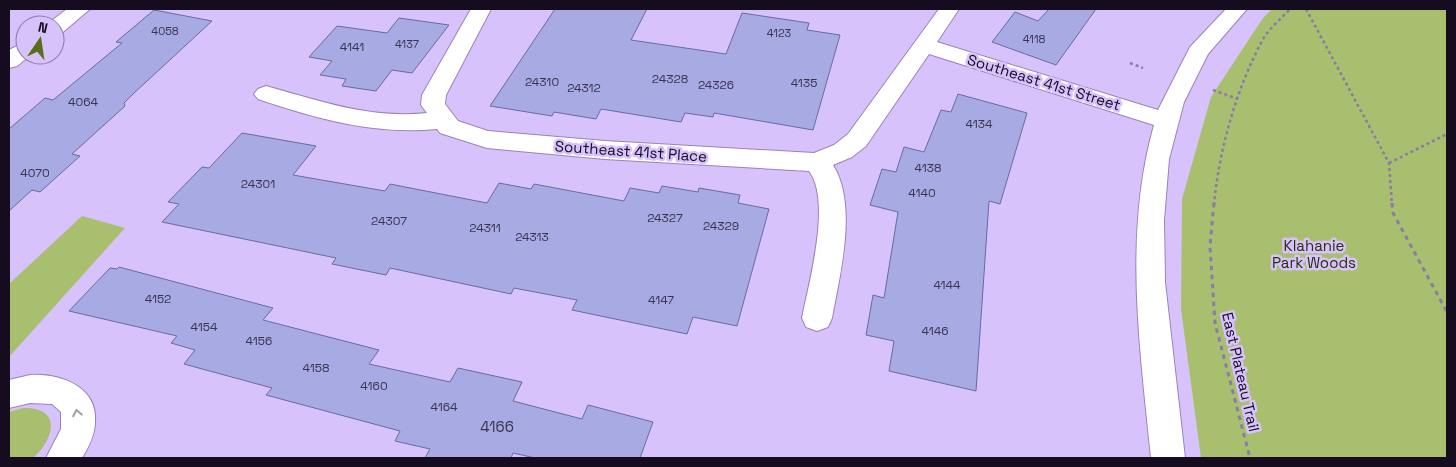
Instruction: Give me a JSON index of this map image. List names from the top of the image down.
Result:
{
  "streets": {
    "street": ["Southeast 41st Street", "Southeast 41st Place"],
    "path": ["East Plateau Trail"]
  },
  "parks": ["Klahanie Park Woods"],
  "house_numbers": [
    "4058",
    "4123",
    "4118",
    "4137",
    "4141",
    "24328",
    "24310",
    "4135",
    "24326",
    "24312",
    "4064",
    "4134",
    "4138",
    "4070",
    "24301",
    "4140",
    "24327",
    "24307",
    "24329",
    "24311",
    "24313",
    "4144",
    "4152",
    "4147",
    "4154",
    "4146",
    "4156",
    "4158",
    "4160",
    "4164",
    "4166"
  ],
  "north": "top"
}
